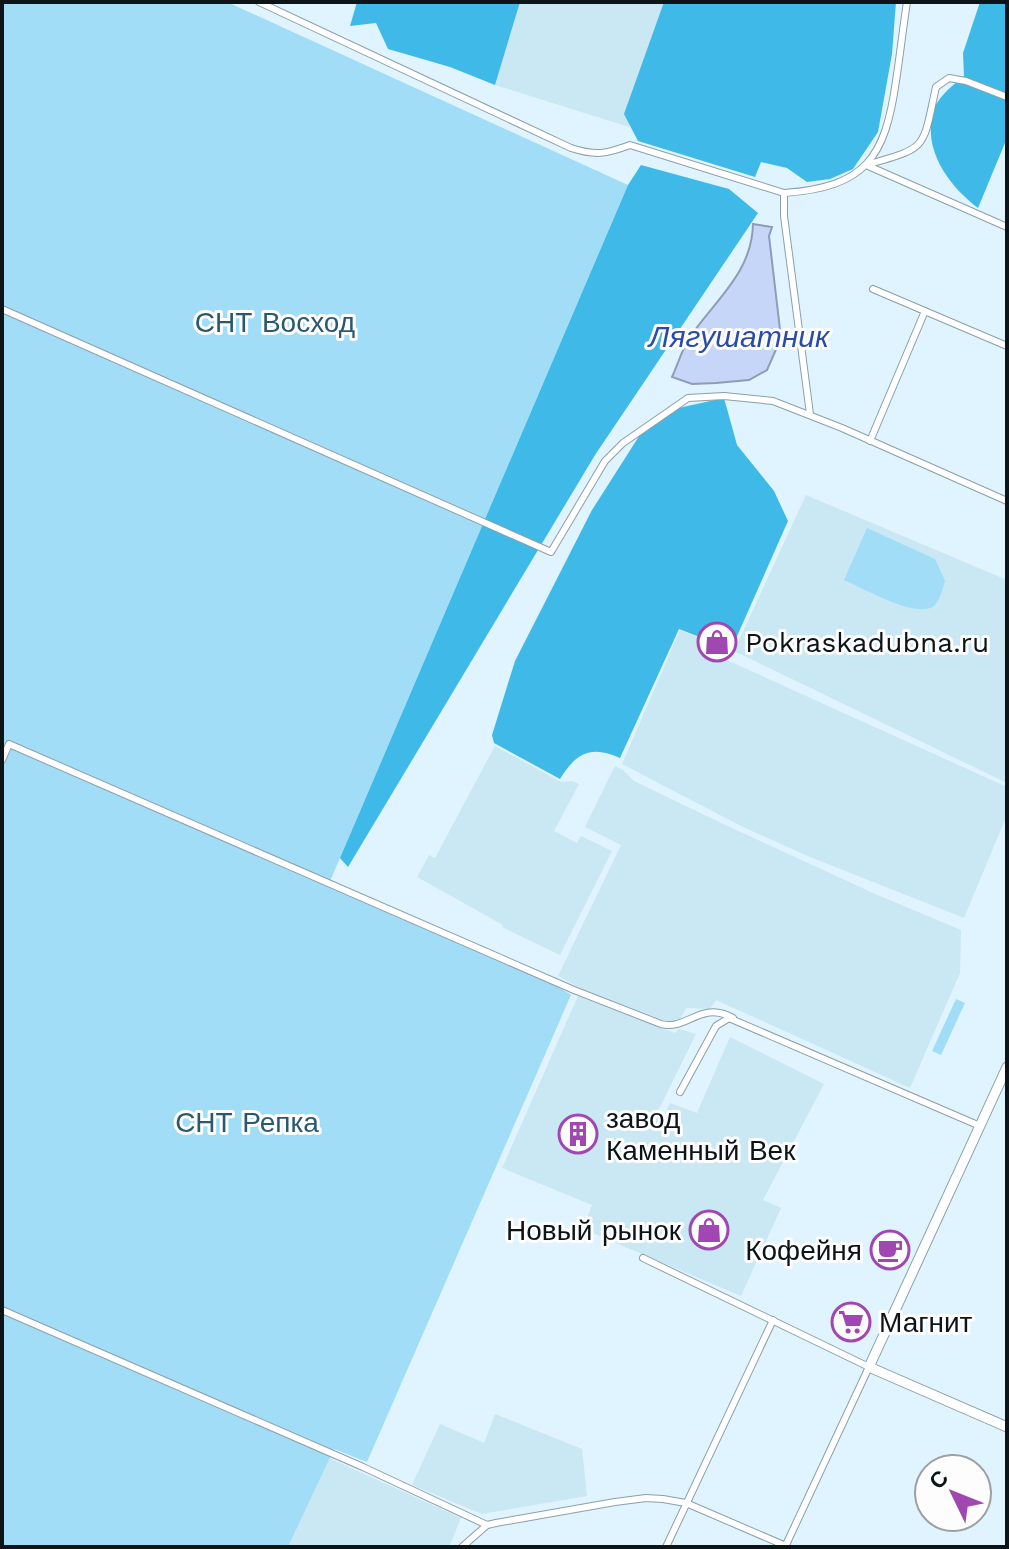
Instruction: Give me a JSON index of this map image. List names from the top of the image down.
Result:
{
  "water": ["Лягушатник"],
  "parks": ["СНТ Восход", "СНТ Репка"],
  "places": {
    "shop": ["Pokraskadubna.ru", "Новый рынок"],
    "building": ["завод Каменный Век"],
    "cafe": ["Кофейня"],
    "supermarket": ["Магнит"]
  },
  "north": "top left"
}
